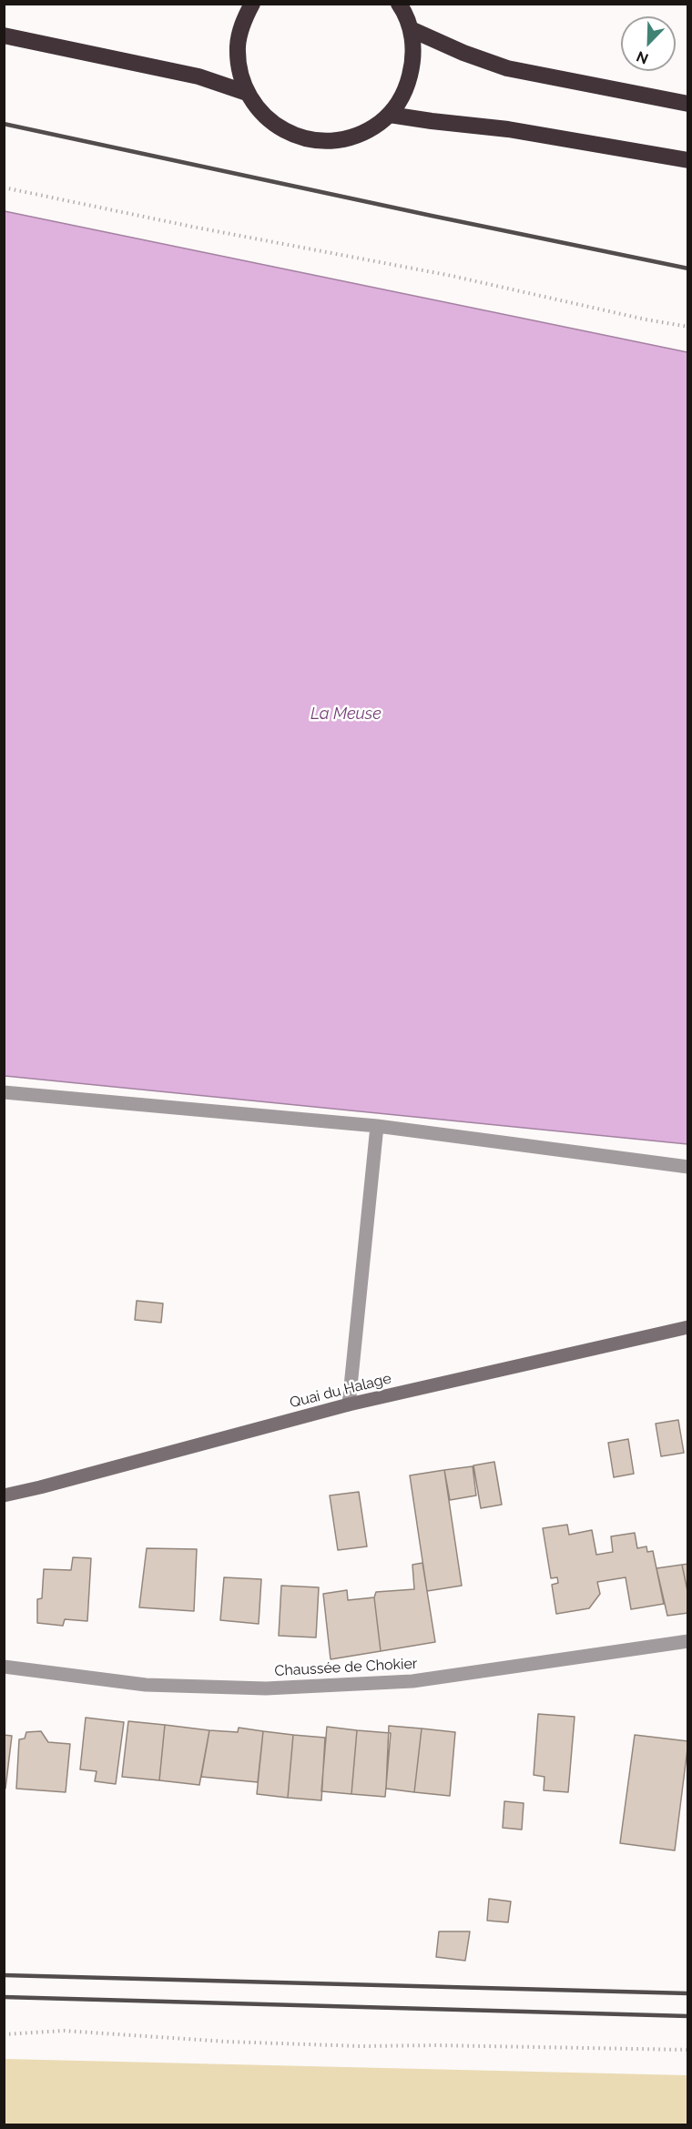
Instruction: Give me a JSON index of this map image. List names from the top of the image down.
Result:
{
  "streets": {
    "main road": ["Quai du Halage"],
    "street": ["Chaussée de Chokier"]
  },
  "water": ["La Meuse"],
  "north": "bottom left"
}
